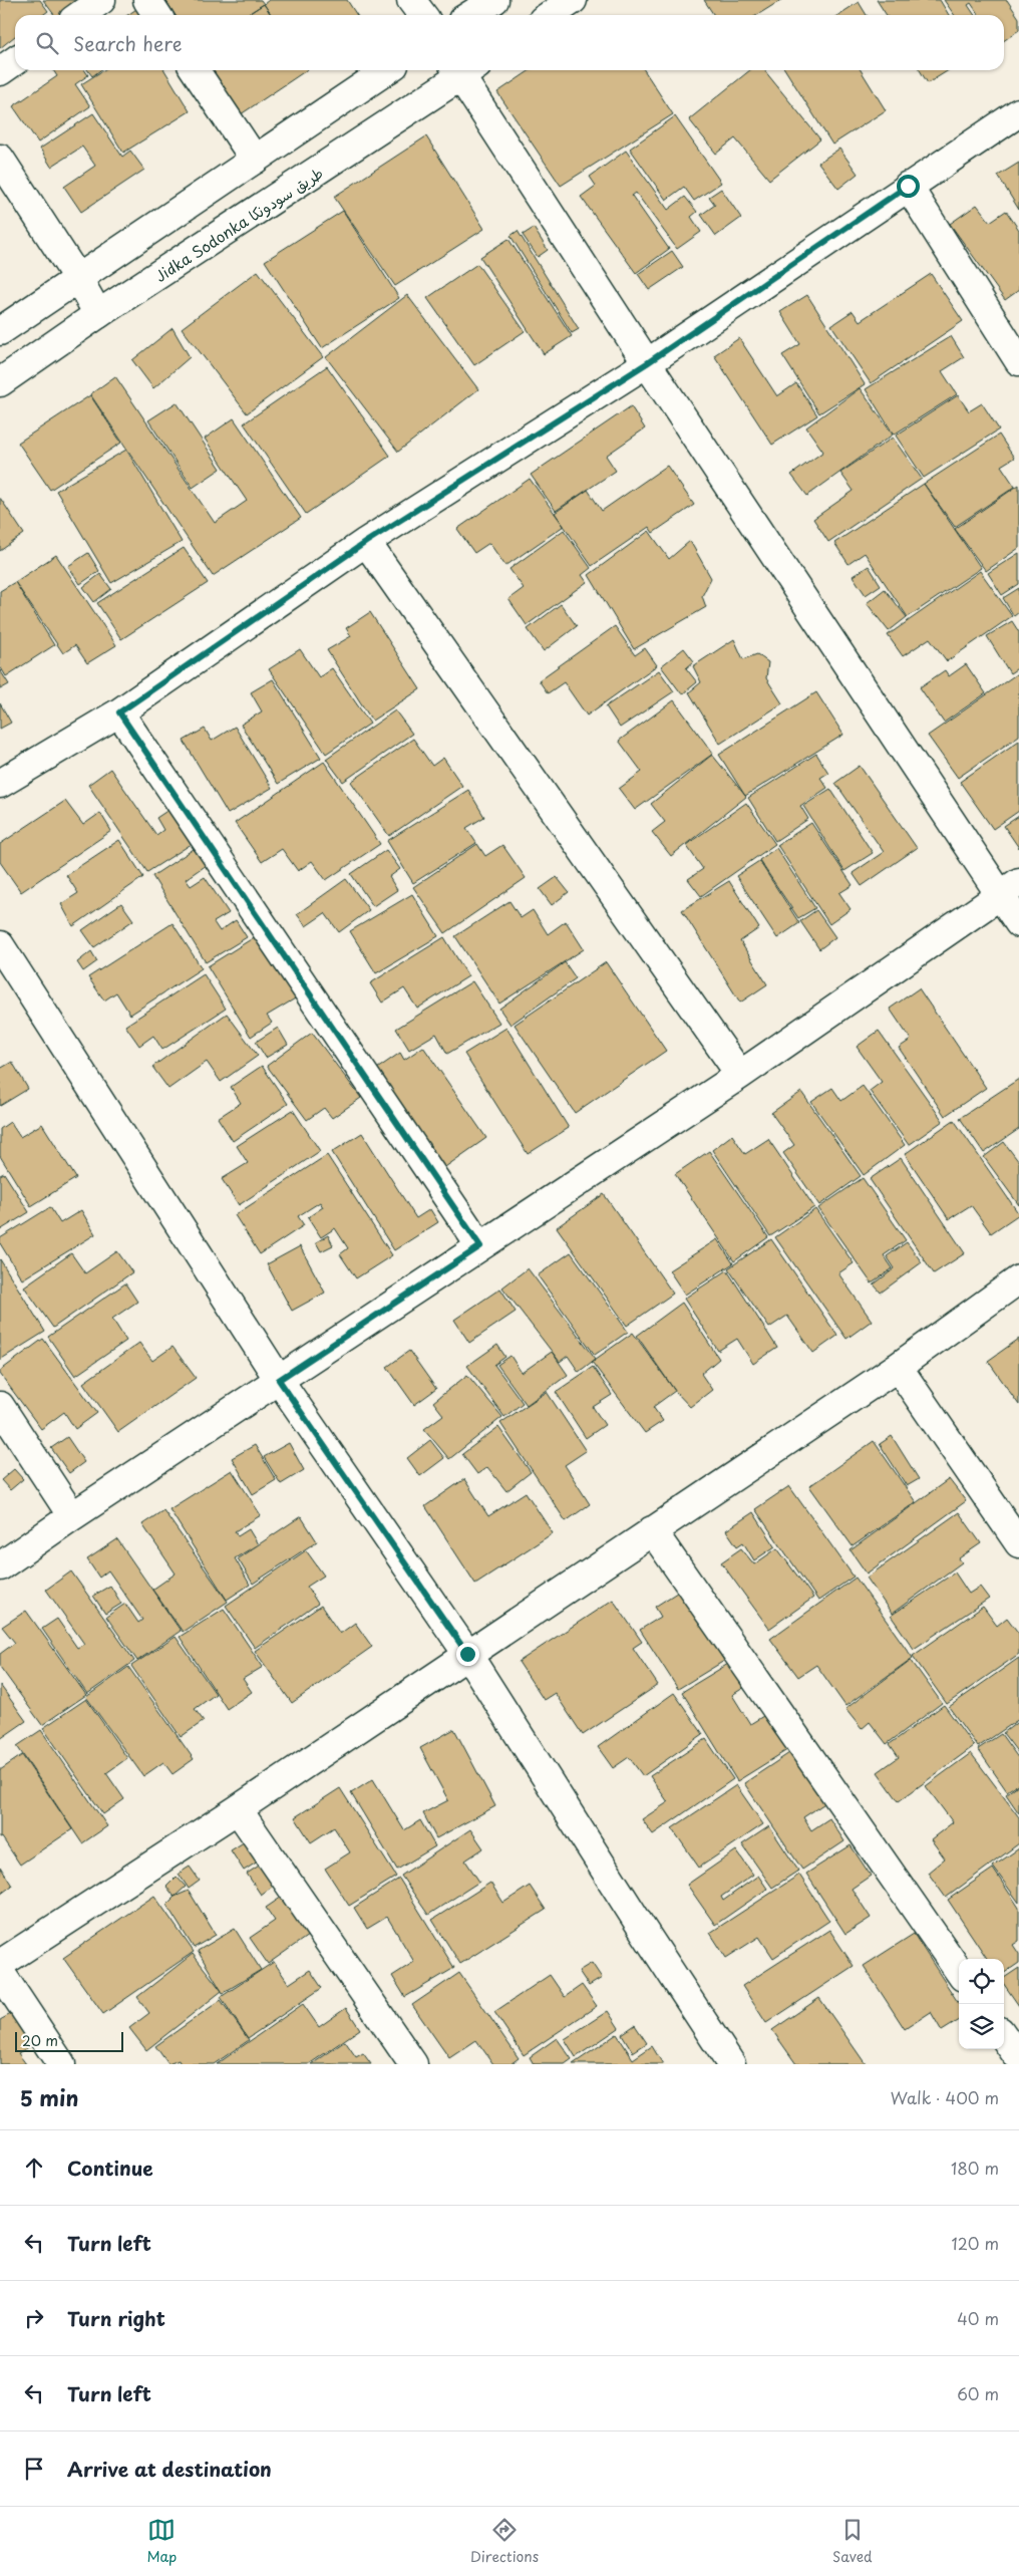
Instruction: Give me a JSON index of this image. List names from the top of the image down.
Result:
{
  "streets": {
    "street": ["Jidka Sodonka طريق سودونكا"]
  },
  "scale_bar": "20 m",
  "page": {
    "search": "Search here",
    "scale": "20 m",
    "heading": ["5 min", "Walk · 400 m"],
    "list": [
      ["Continue", "180 m"],
      ["Turn left", "120 m"],
      ["Turn right", "40 m"],
      ["Turn left", "60 m"],
      "Arrive at destination"
    ],
    "nav": ["Map", "Directions", "Saved"]
  }
}
